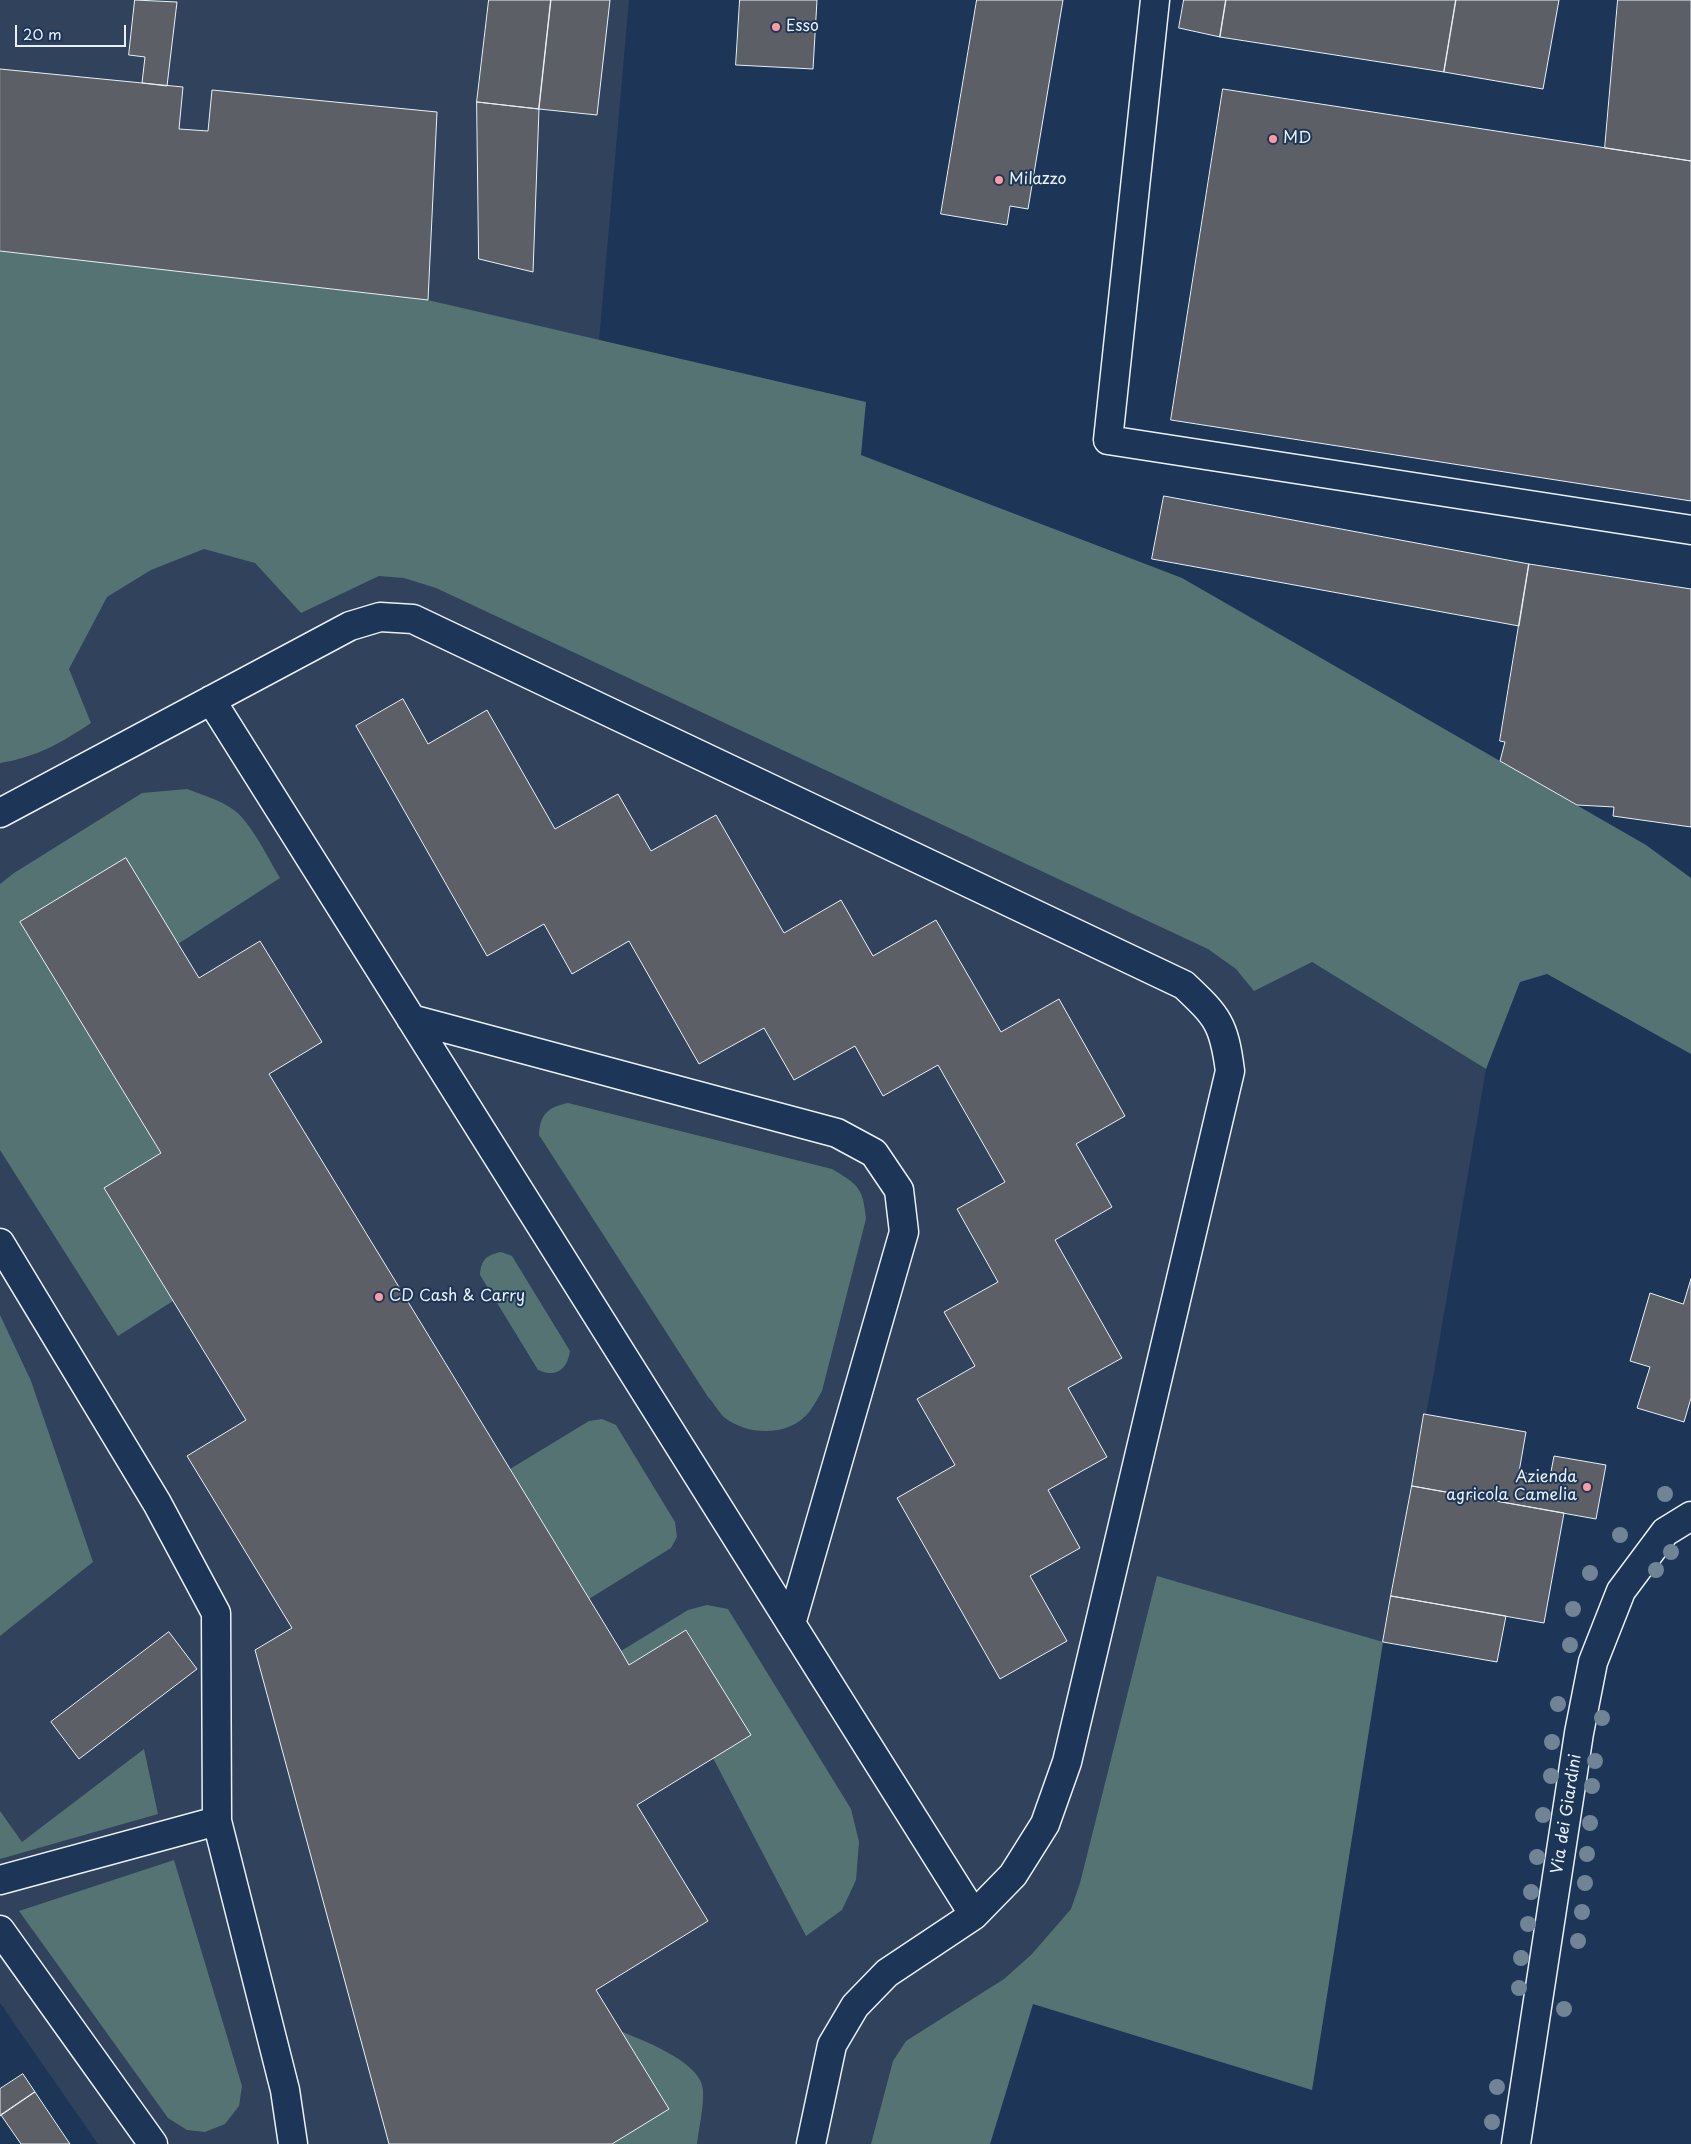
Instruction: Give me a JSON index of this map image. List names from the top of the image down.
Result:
{
  "streets": {
    "street": ["Via dei Giardini"]
  },
  "places": [
    "Esso",
    "MD",
    "Milazzo",
    "CD Cash & Carry",
    "Azienda agricola Camelia"
  ],
  "scale_bar": "20 m"
}
